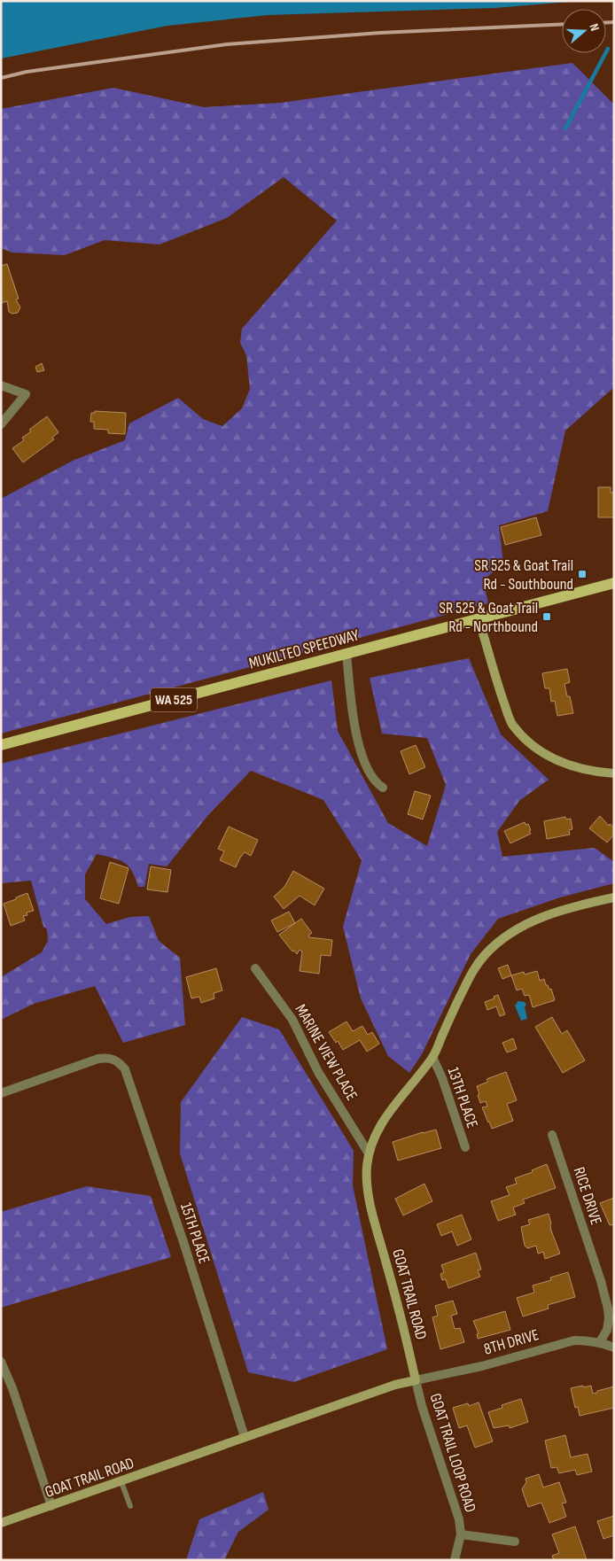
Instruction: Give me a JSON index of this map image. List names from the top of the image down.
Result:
{
  "streets": {
    "main road": ["MUKILTEO SPEEDWAY", "WA 525"],
    "street": [
      "MARINE VIEW PLACE",
      "13TH PLACE",
      "RICE DRIVE",
      "15TH PLACE",
      "GOAT TRAIL ROAD",
      "8TH DRIVE",
      "GOAT TRAIL LOOP ROAD"
    ]
  },
  "crossings": [
    ["MARINE VIEW PLACE", "GOAT TRAIL ROAD"],
    ["13TH PLACE", "GOAT TRAIL ROAD"],
    ["RICE DRIVE", "8TH DRIVE"],
    ["15TH PLACE", "GOAT TRAIL ROAD"],
    ["GOAT TRAIL ROAD", "8TH DRIVE"],
    ["GOAT TRAIL ROAD", "GOAT TRAIL LOOP ROAD"],
    ["8TH DRIVE", "GOAT TRAIL LOOP ROAD"]
  ],
  "places": {
    "transit": ["SR 525 & Goat Trail Rd - Southbound", "SR 525 & Goat Trail Rd - Northbound"]
  },
  "north": "right"
}
